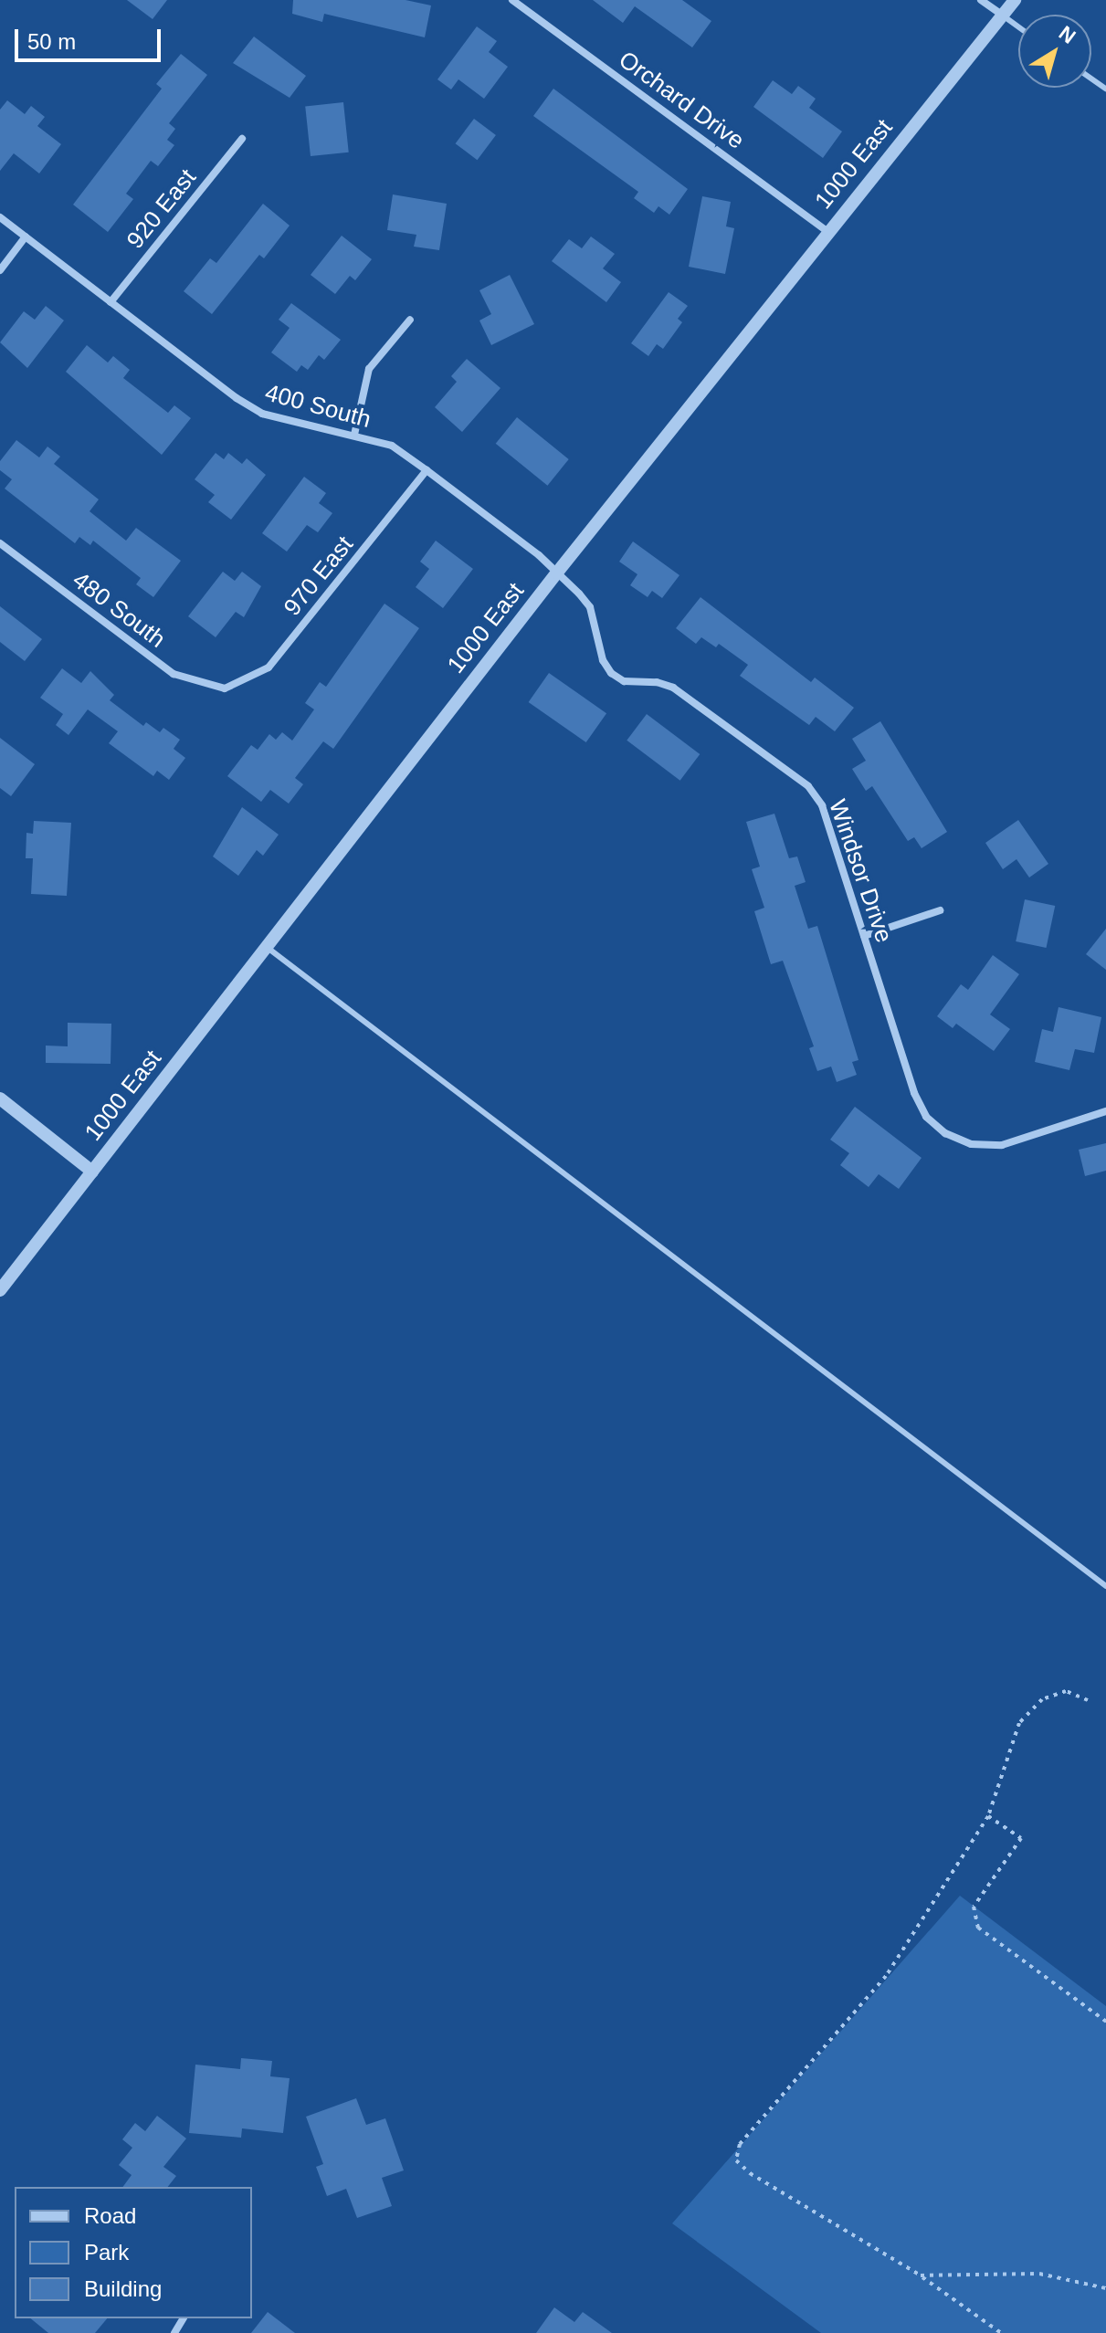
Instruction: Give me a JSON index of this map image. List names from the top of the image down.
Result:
{
  "streets": {
    "street": [
      "Orchard Drive",
      "1000 East",
      "920 East",
      "400 South",
      "970 East",
      "480 South",
      "Windsor Drive"
    ]
  },
  "crossings": [
    ["Orchard Drive", "1000 East"],
    ["1000 East", "400 South"],
    ["1000 East", "Windsor Drive"],
    ["920 East", "400 South"],
    ["400 South", "970 East"],
    ["400 South", "Windsor Drive"],
    ["970 East", "480 South"]
  ],
  "legend": ["Road", "Park", "Building"],
  "scale_bar": "50 m",
  "north": "top right"
}
